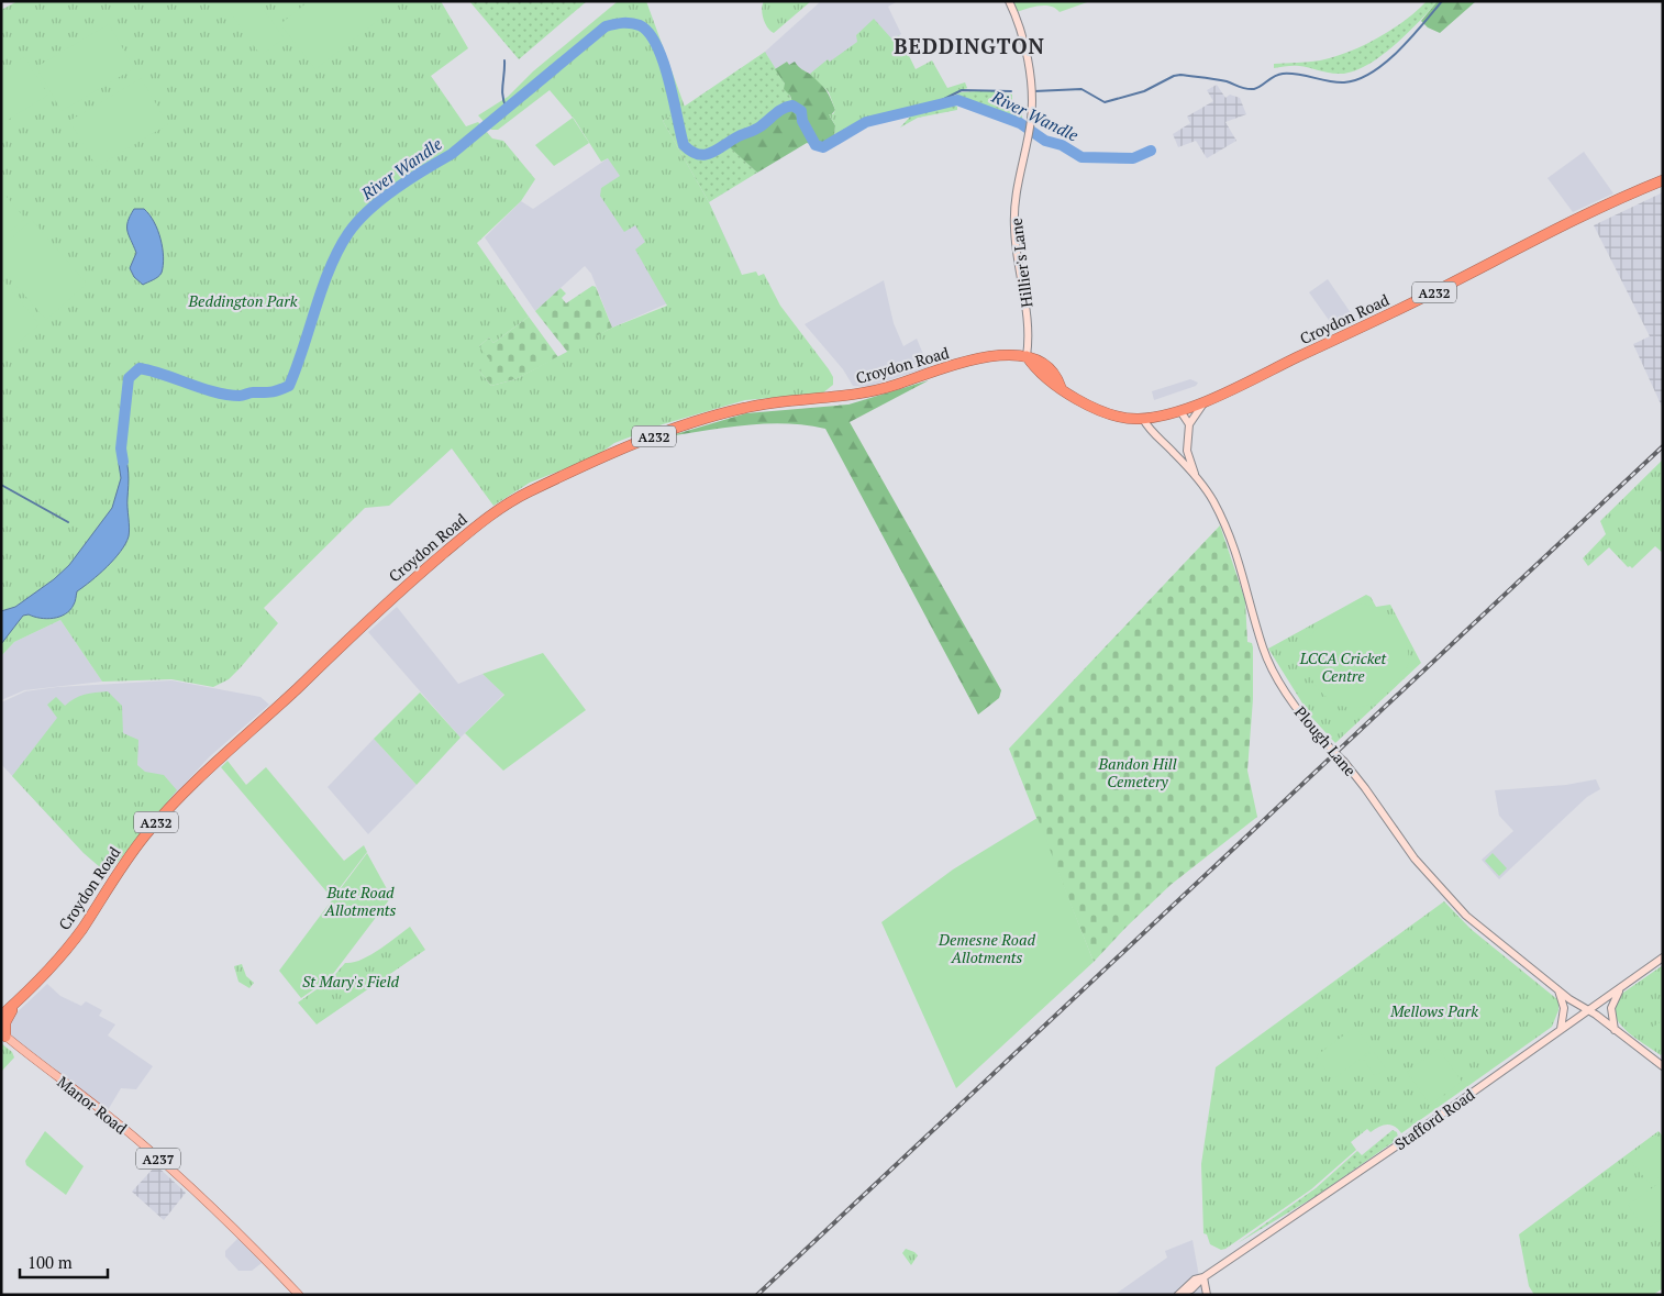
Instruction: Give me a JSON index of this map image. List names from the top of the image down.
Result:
{
  "streets": {
    "highway": ["A232", "Croydon Road"],
    "main road": [
      "Hillier's Lane",
      "Plough Lane",
      "Manor Road",
      "Stafford Road",
      "A237"
    ]
  },
  "crossings": [
    ["Hillier's Lane", "Croydon Road"],
    ["Croydon Road", "Plough Lane"],
    ["Plough Lane", "Stafford Road"]
  ],
  "districts": ["BEDDINGTON"],
  "water": ["River Wandle"],
  "parks": [
    "Beddington Park",
    "LCCA Cricket Centre",
    "Bandon Hill Cemetery",
    "Bute Road Allotments",
    "Demesne Road Allotments",
    "St Mary's Field",
    "Mellows Park"
  ],
  "scale_bar": "100 m"
}
